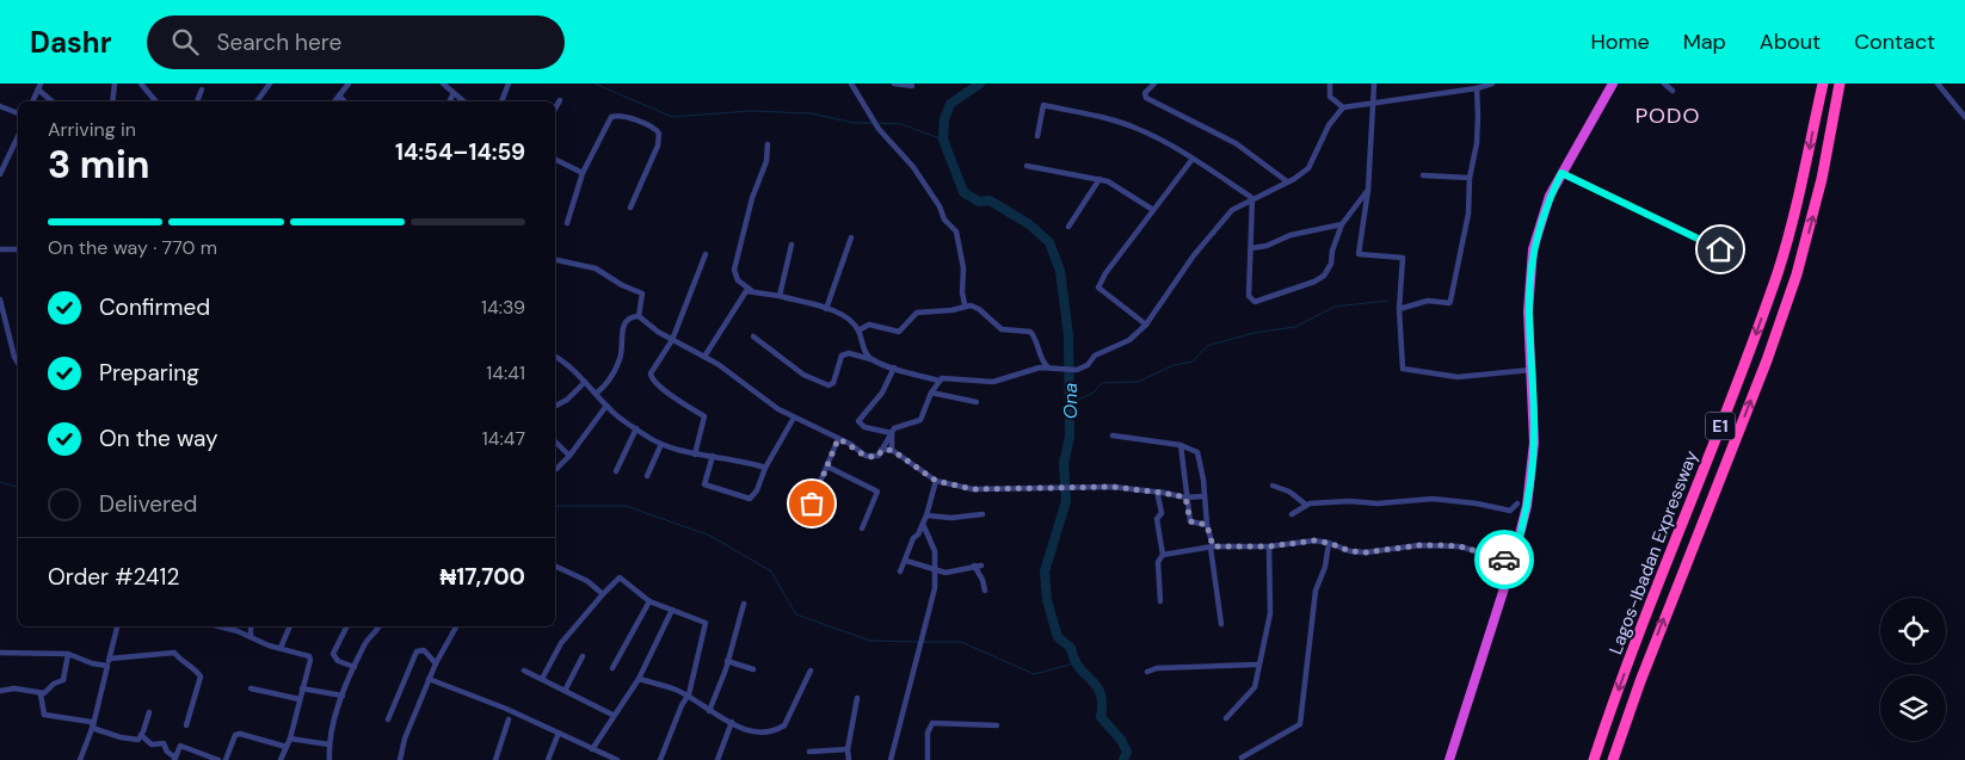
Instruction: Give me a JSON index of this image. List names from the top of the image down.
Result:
{
  "streets": {
    "highway": ["E1", "Lagos-Ibadan Expressway"]
  },
  "districts": ["PODO"],
  "water": ["Ona"],
  "page": {
    "header": "Dashr",
    "search": "Search here",
    "nav": [
      "Home",
      "Map",
      "About",
      "Contact"
    ],
    "heading": ["3 min", "Arriving in", "14:54–14:59"],
    "panel": ["Order #2412", "₦17,700"],
    "bar": "On the way · 770 m",
    "list": [
      ["Confirmed", "14:39"],
      ["Preparing", "14:41"],
      ["On the way", "14:47"],
      "Delivered"
    ]
  }
}
